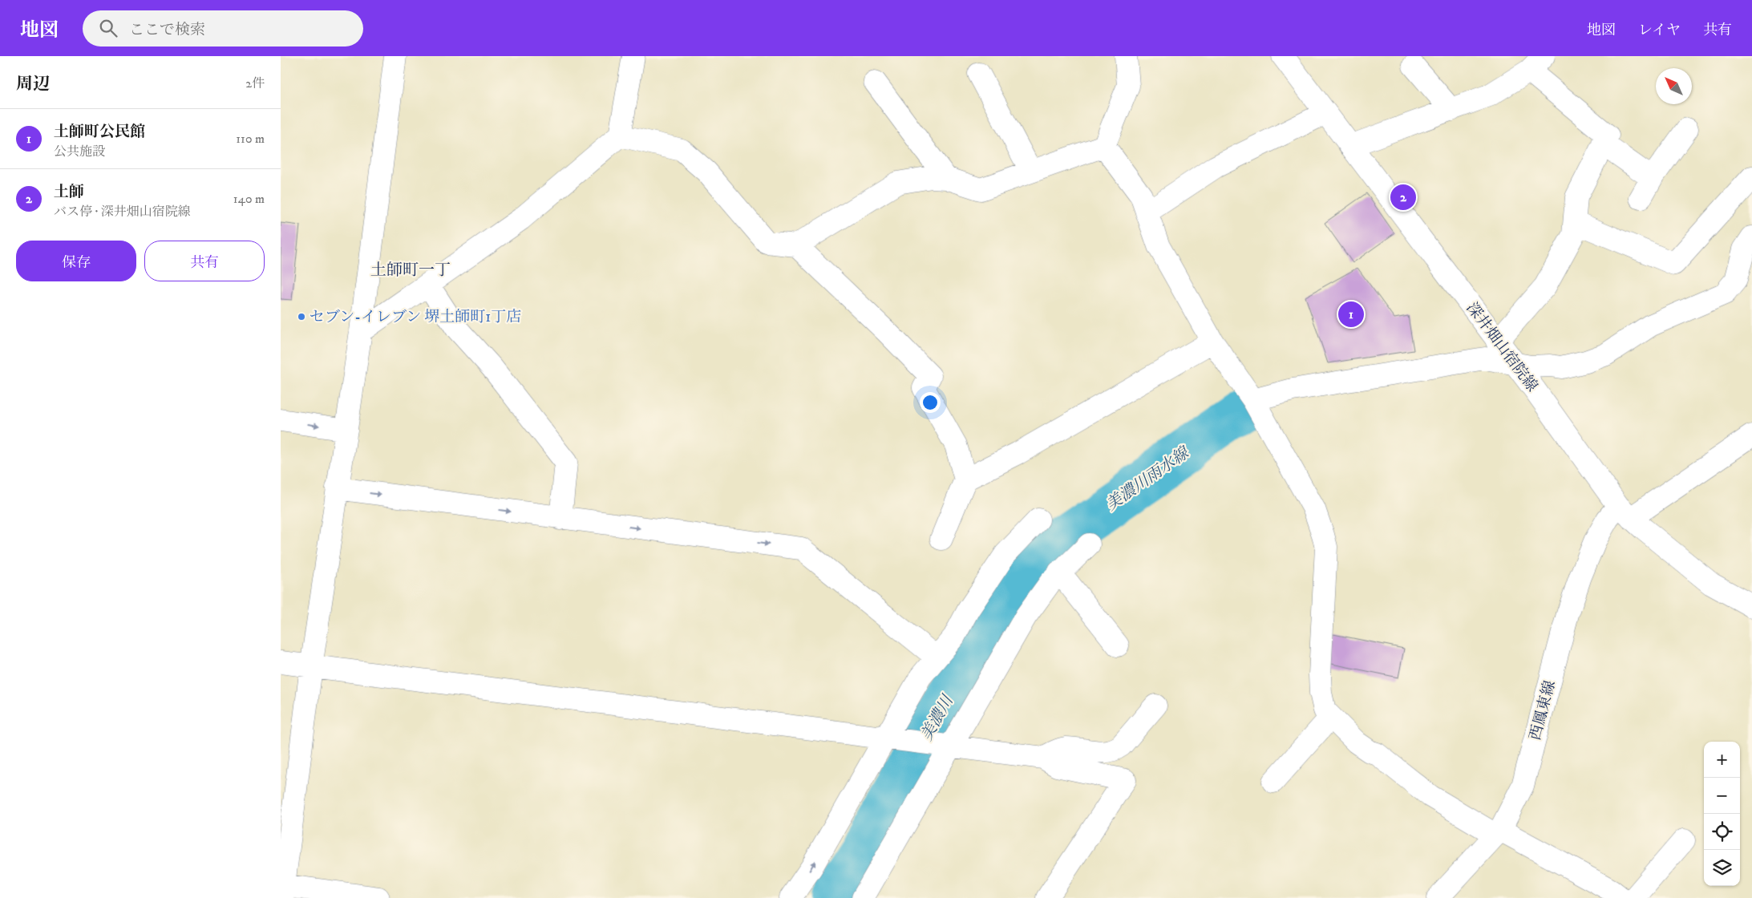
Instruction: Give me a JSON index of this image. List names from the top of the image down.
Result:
{
  "streets": {
    "street": ["深井畑山宿院線", "西鳳東線"]
  },
  "crossings": [
    ["深井畑山宿院線", "西鳳東線"]
  ],
  "districts": ["土師町一丁"],
  "water": ["美濃川雨水線", "美濃川"],
  "places": ["セブン-イレブン 堺土師町1丁店"],
  "north": "top left",
  "page": {
    "header": "地図",
    "search": "ここで検索",
    "nav": ["地図", "レイヤ", "共有"],
    "heading": ["周辺", "2件"],
    "list": [
      {
        "mark": "1",
        "name": "土師町公民館",
        "note": "公共施設",
        "value": "110 m"
      },
      {
        "mark": "2",
        "name": "土師",
        "note": "バス停 · 深井畑山宿院線",
        "value": "140 m"
      }
    ],
    "pins": ["2", "1"],
    "buttons": ["保存", "共有"],
    "map_buttons": ["+", "−"]
  }
}
